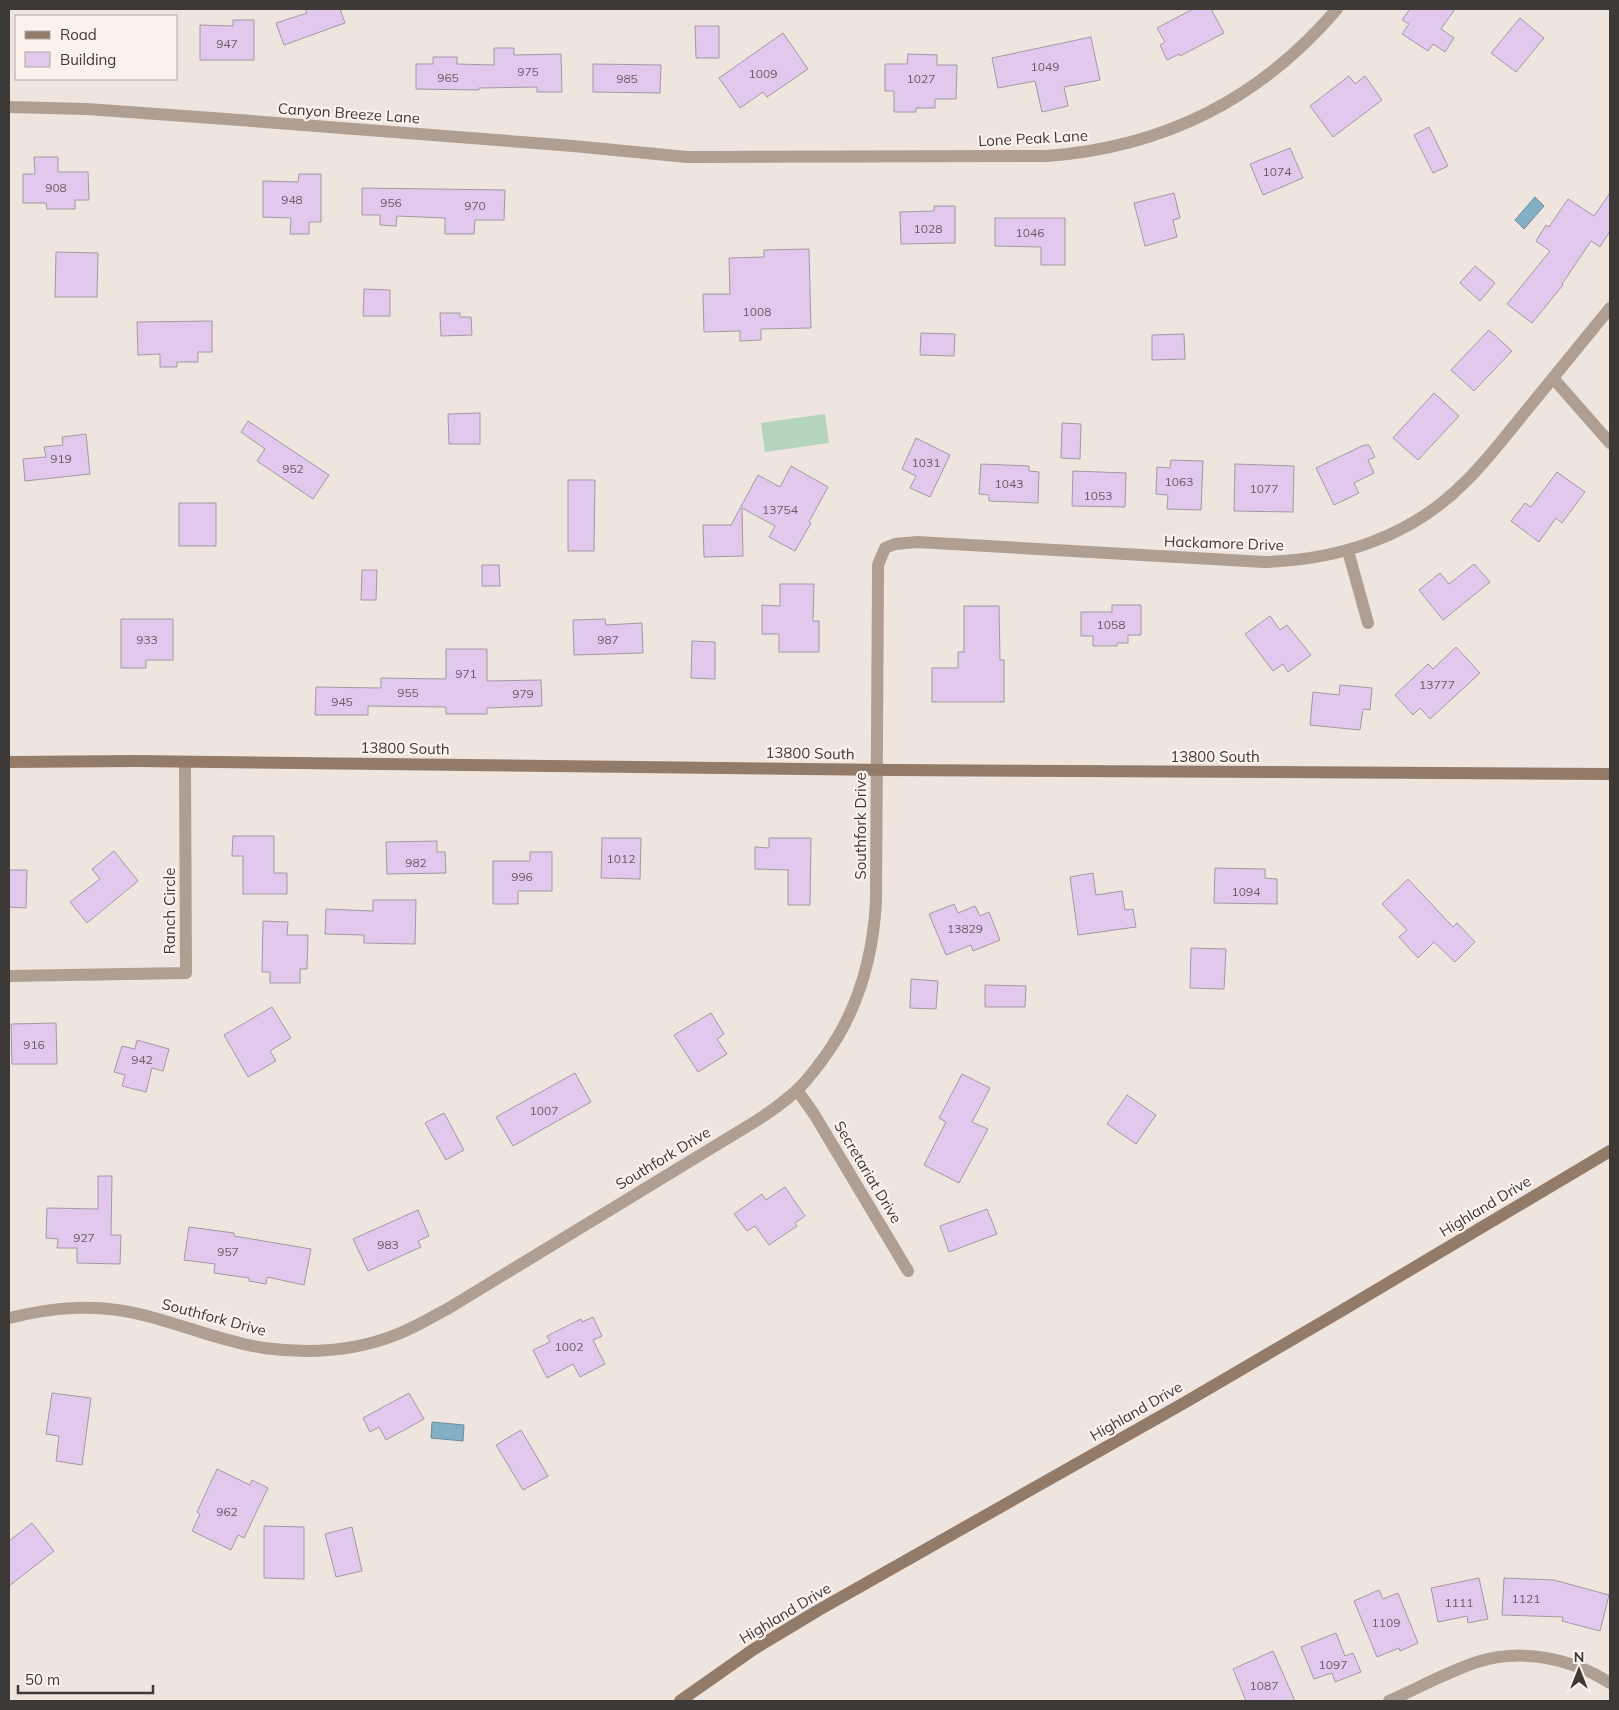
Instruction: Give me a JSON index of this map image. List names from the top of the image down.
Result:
{
  "streets": {
    "main road": ["13800 South", "Highland Drive"],
    "street": [
      "Canyon Breeze Lane",
      "Lone Peak Lane",
      "Hackamore Drive",
      "Southfork Drive",
      "Ranch Circle",
      "Secretariat Drive"
    ]
  },
  "crossings": [
    ["Canyon Breeze Lane", "Lone Peak Lane"],
    ["Hackamore Drive", "Southfork Drive"],
    ["13800 South", "Southfork Drive"],
    ["13800 South", "Ranch Circle"],
    ["Southfork Drive", "Secretariat Drive"]
  ],
  "house_numbers": [
    "947",
    "1049",
    "975",
    "1009",
    "965",
    "985",
    "1027",
    "1074",
    "908",
    "948",
    "956",
    "970",
    "1028",
    "1046",
    "1008",
    "919",
    "1031",
    "952",
    "1063",
    "1043",
    "1077",
    "1053",
    "13754",
    "1058",
    "933",
    "987",
    "971",
    "13777",
    "955",
    "979",
    "945",
    "1012",
    "982",
    "996",
    "1094",
    "13829",
    "916",
    "942",
    "1007",
    "927",
    "983",
    "957",
    "1002",
    "962",
    "1121",
    "1111",
    "1109",
    "1097",
    "1087"
  ],
  "legend": ["Road", "Building"],
  "scale_bar": "50 m",
  "north": "top"
}
